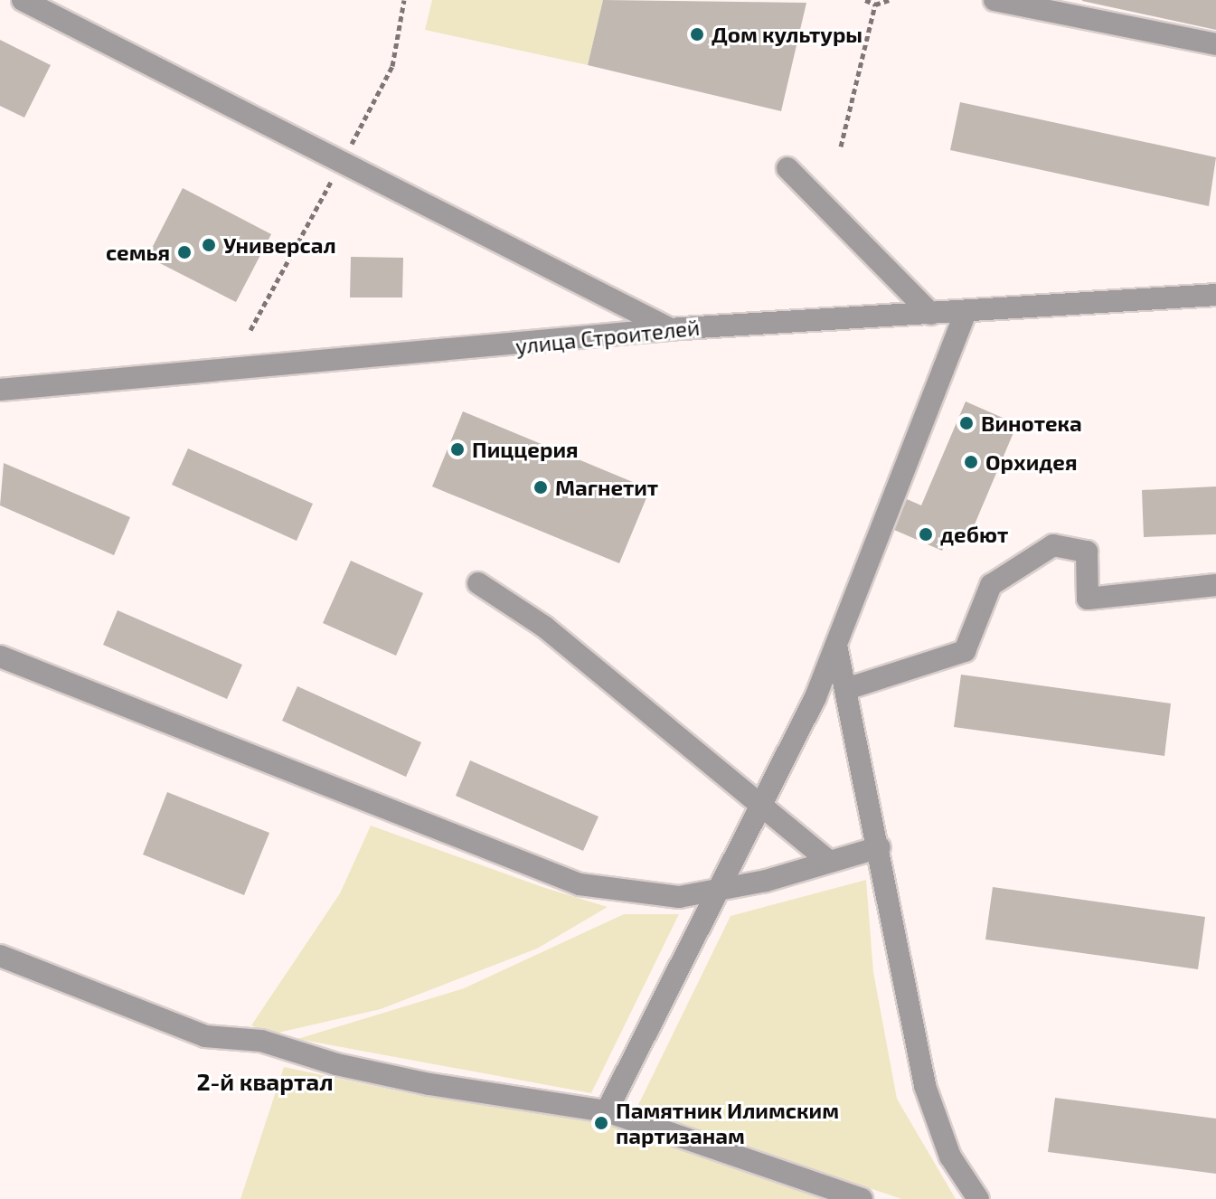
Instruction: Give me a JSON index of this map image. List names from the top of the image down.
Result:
{
  "streets": {
    "street": ["улица Строителей"]
  },
  "districts": ["2-й квартал"],
  "places": [
    "Дом культуры",
    "Универсал",
    "семья",
    "Винотека",
    "Пиццерия",
    "Орхидея",
    "Магнетит",
    "дебют",
    "Памятник Илимским партизанам"
  ]
}
